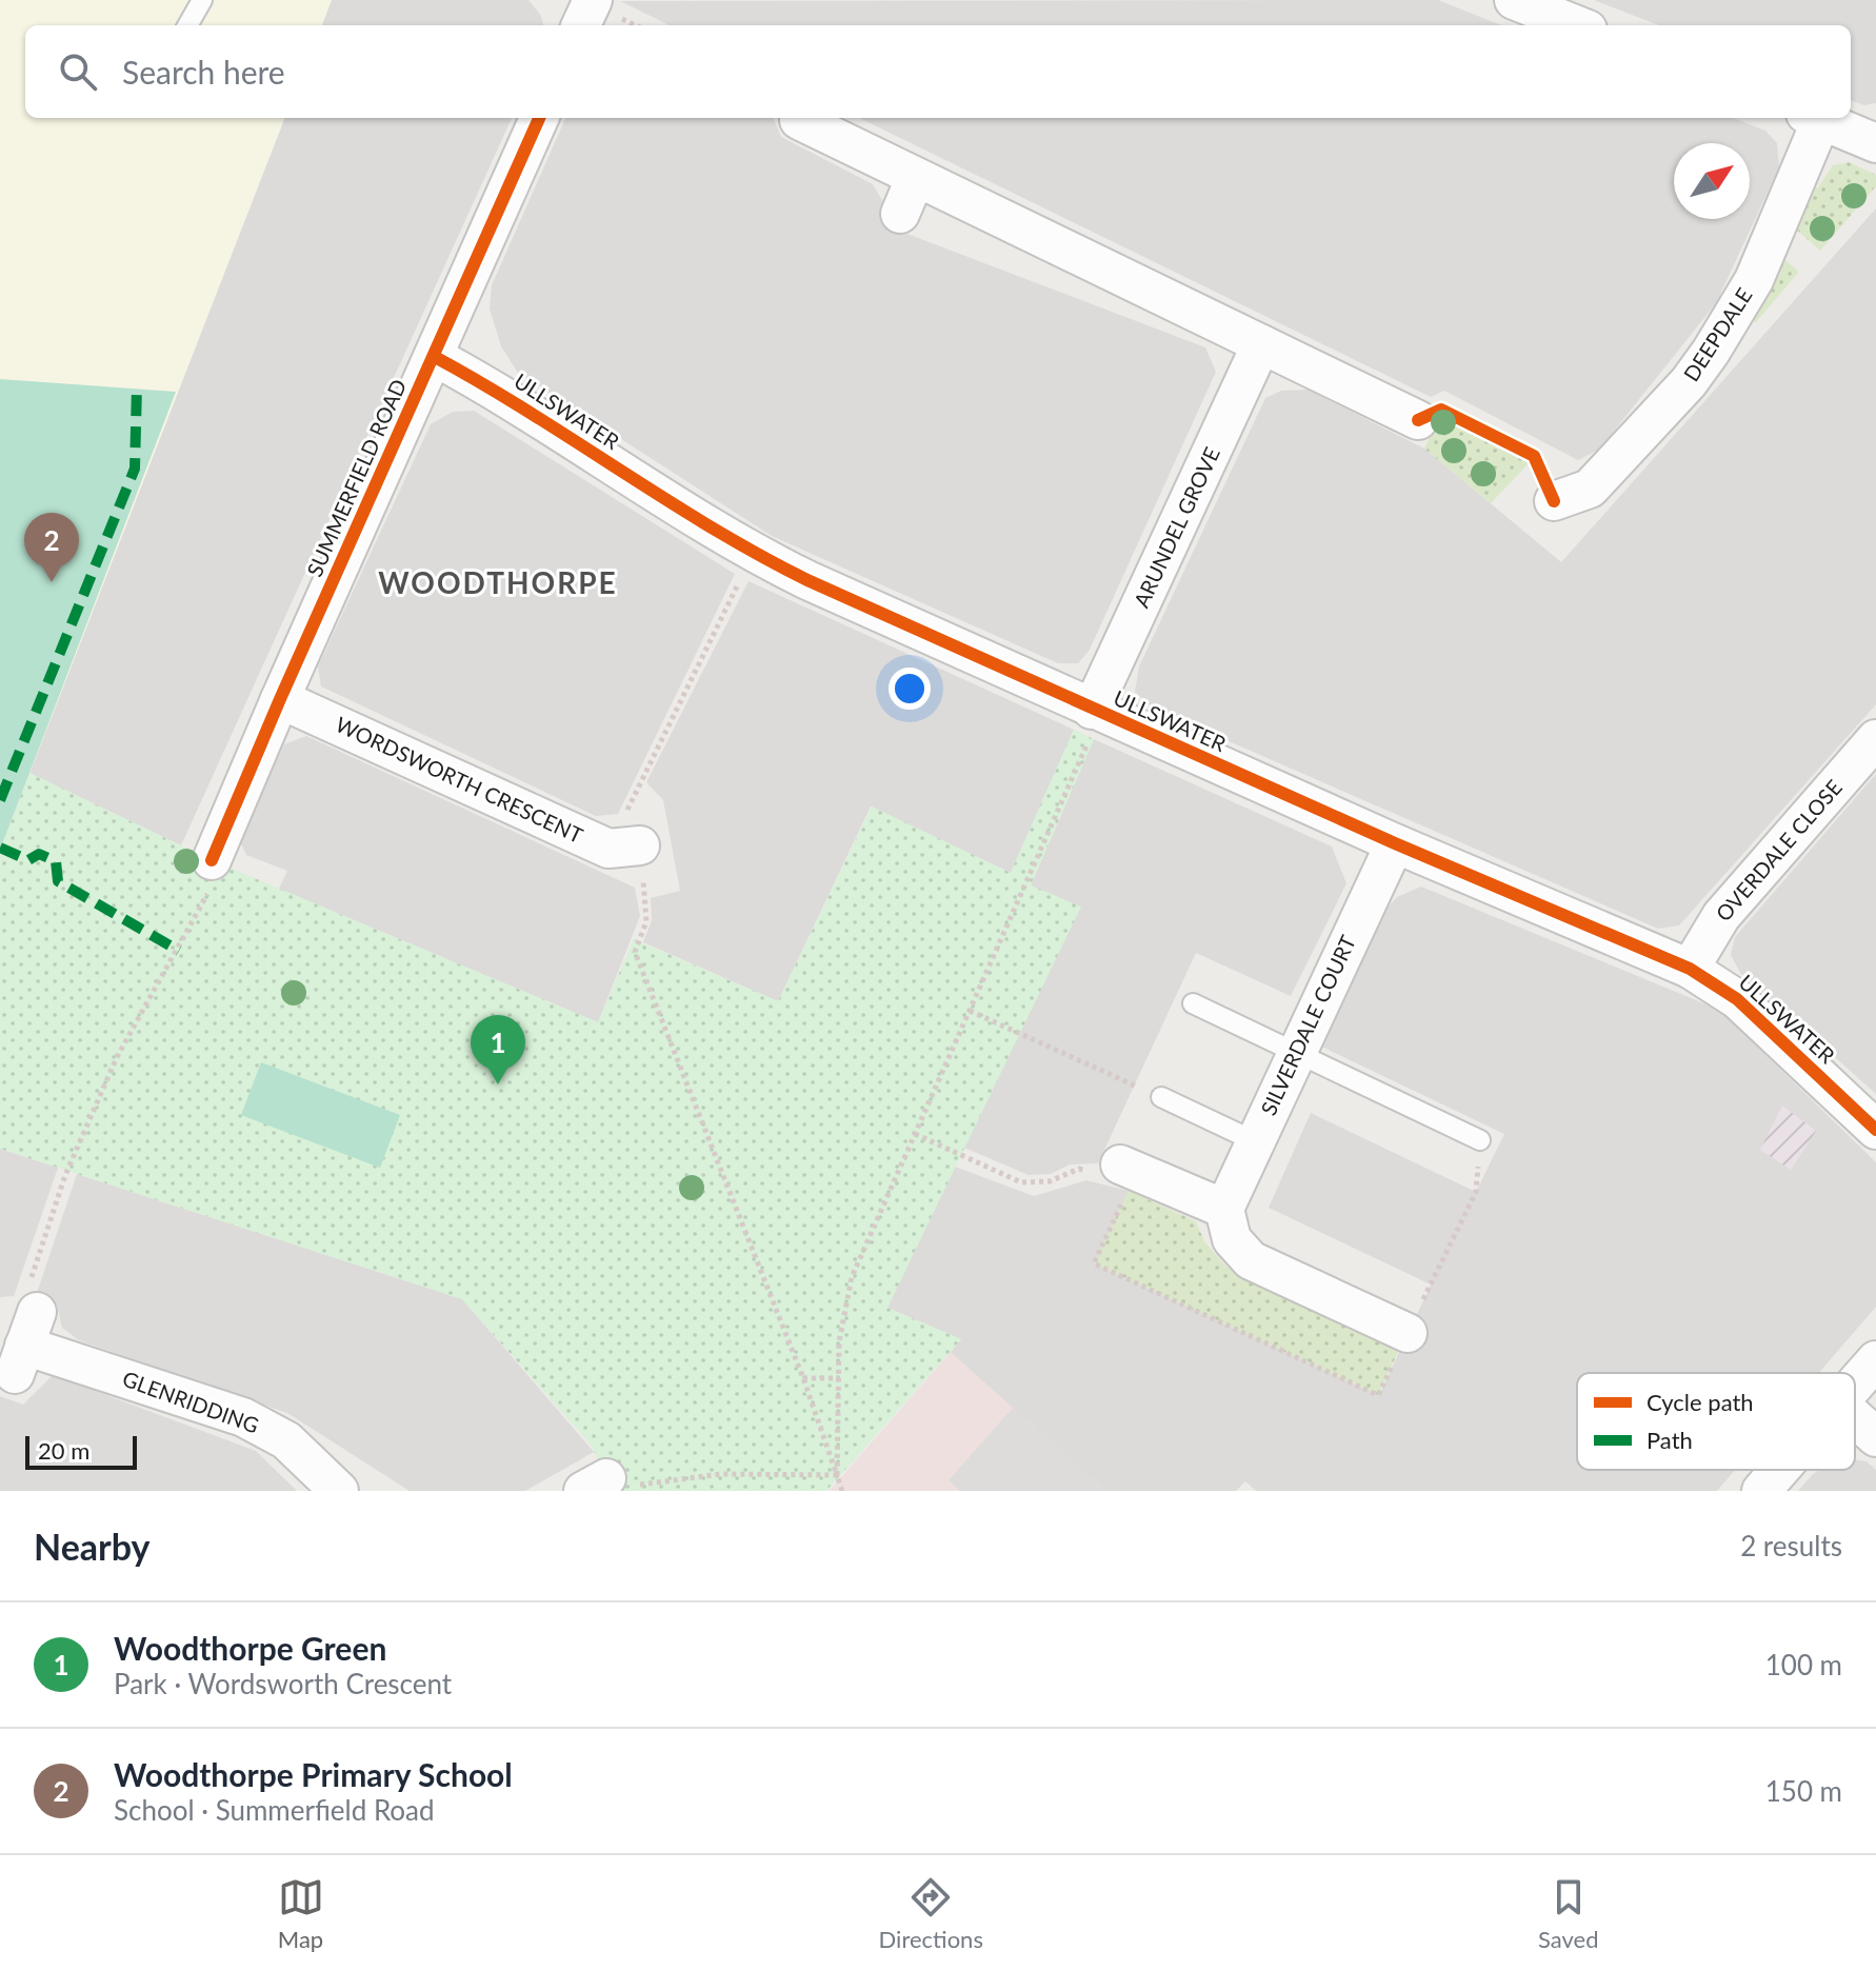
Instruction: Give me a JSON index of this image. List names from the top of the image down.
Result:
{
  "streets": {
    "street": [
      "DEEPDALE",
      "ULLSWATER",
      "SUMMERFIELD ROAD",
      "ARUNDEL GROVE",
      "WORDSWORTH CRESCENT",
      "OVERDALE CLOSE",
      "SILVERDALE COURT",
      "GLENRIDDING"
    ]
  },
  "crossings": [
    ["ULLSWATER", "SUMMERFIELD ROAD"],
    ["ULLSWATER", "ARUNDEL GROVE"],
    ["ULLSWATER", "OVERDALE CLOSE"],
    ["ULLSWATER", "SILVERDALE COURT"],
    ["SUMMERFIELD ROAD", "WORDSWORTH CRESCENT"]
  ],
  "districts": ["WOODTHORPE"],
  "legend": ["Cycle path", "Path"],
  "scale_bar": "20 m",
  "north": "top right",
  "page": {
    "search": "Search here",
    "pins": ["2", "1"],
    "scale": "20 m",
    "heading": ["Nearby", "2 results"],
    "list": [
      {
        "mark": "1",
        "name": "Woodthorpe Green",
        "note": "Park · Wordsworth Crescent",
        "value": "100 m"
      },
      {
        "mark": "2",
        "name": "Woodthorpe Primary School",
        "note": "School · Summerfield Road",
        "value": "150 m"
      }
    ],
    "nav": ["Map", "Directions", "Saved"]
  }
}
